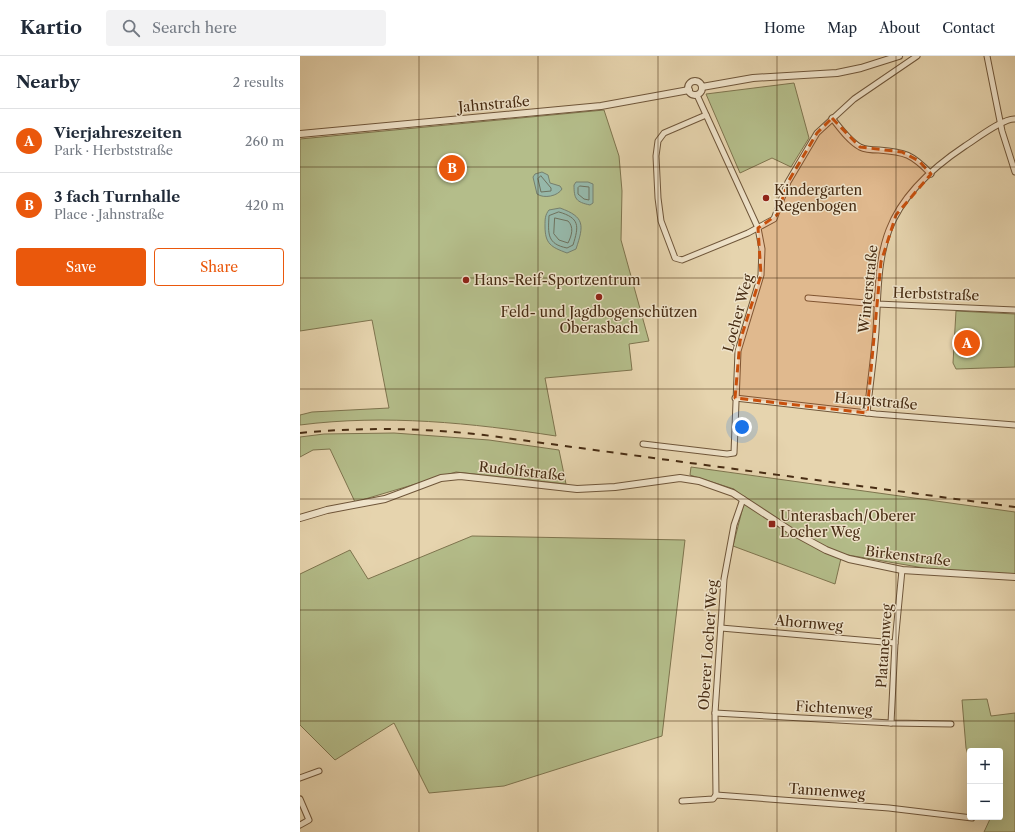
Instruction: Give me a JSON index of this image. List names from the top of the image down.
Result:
{
  "streets": {
    "street": [
      "Jahnstraße",
      "Winterstraße",
      "Herbststraße",
      "Locher Weg",
      "Hauptstraße",
      "Rudolfstraße",
      "Birkenstraße",
      "Ahornweg",
      "Oberer Locher Weg",
      "Platanenweg",
      "Fichtenweg",
      "Tannenweg"
    ]
  },
  "crossings": [
    ["Jahnstraße", "Locher Weg"],
    ["Winterstraße", "Herbststraße"],
    ["Winterstraße", "Hauptstraße"],
    ["Locher Weg", "Hauptstraße"],
    ["Rudolfstraße", "Birkenstraße"],
    ["Rudolfstraße", "Oberer Locher Weg"],
    ["Birkenstraße", "Oberer Locher Weg"],
    ["Birkenstraße", "Platanenweg"],
    ["Ahornweg", "Oberer Locher Weg"],
    ["Ahornweg", "Platanenweg"],
    ["Oberer Locher Weg", "Fichtenweg"],
    ["Oberer Locher Weg", "Tannenweg"],
    ["Platanenweg", "Fichtenweg"]
  ],
  "places": {
    "other": ["Kindergarten Regenbogen", "Hans-Reif-Sportzentrum", "Feld- und Jagdbogenschützen Oberasbach"],
    "transit": ["Unterasbach/Oberer Locher Weg"]
  },
  "page": {
    "header": "Kartio",
    "search": "Search here",
    "nav": [
      "Home",
      "Map",
      "About",
      "Contact"
    ],
    "heading": ["Nearby", "2 results"],
    "list": [
      {
        "mark": "A",
        "name": "Vierjahreszeiten",
        "note": "Park · Herbststraße",
        "value": "260 m"
      },
      {
        "mark": "B",
        "name": "3 fach Turnhalle",
        "note": "Place · Jahnstraße",
        "value": "420 m"
      }
    ],
    "pins": ["B", "A"],
    "buttons": ["Save", "Share"],
    "map_buttons": ["+", "−"]
  }
}
